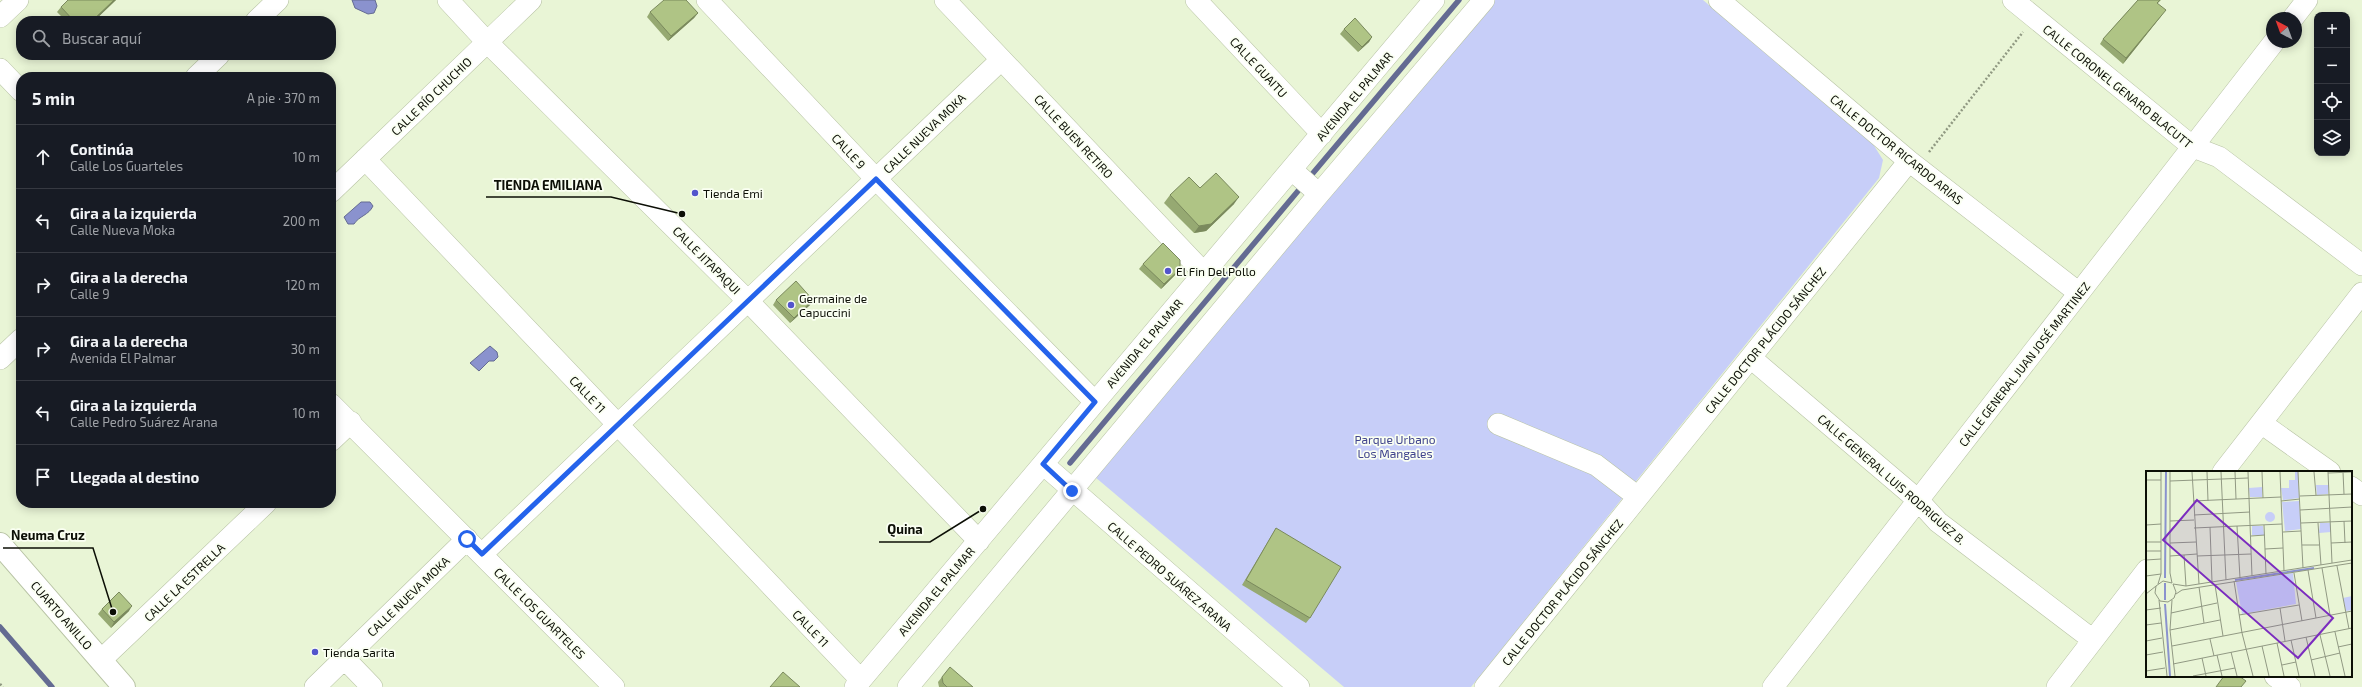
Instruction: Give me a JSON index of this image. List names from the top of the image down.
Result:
{
  "streets": {
    "highway": ["CUARTO ANILLO"],
    "street": [
      "CALLE GUAITU",
      "CALLE CORONEL GENARO BLACUTT",
      "CALLE RÍO CHUCHIO",
      "AVENIDA EL PALMAR",
      "CALLE NUEVA MOKA",
      "CALLE BUEN RETIRO",
      "CALLE DOCTOR RICARDO ARIAS",
      "CALLE 9",
      "CALLE JITAPAQUI",
      "CALLE DOCTOR PLÁCIDO SÁNCHEZ",
      "CALLE GENERAL JUAN JOSÉ MARTINEZ",
      "CALLE 11",
      "CALLE GENERAL LUIS RODRIGUEZ B.",
      "CALLE PEDRO SUÁREZ ARANA",
      "CALLE LA ESTRELLA",
      "CALLE LOS GUARTELES"
    ]
  },
  "crossings": [
    ["CALLE GUAITU", "AVENIDA EL PALMAR"],
    ["CALLE CORONEL GENARO BLACUTT", "CALLE GENERAL JUAN JOSÉ MARTINEZ"],
    ["CALLE RÍO CHUCHIO", "CALLE JITAPAQUI"],
    ["CALLE RÍO CHUCHIO", "CALLE 11"],
    ["AVENIDA EL PALMAR", "CALLE BUEN RETIRO"],
    ["AVENIDA EL PALMAR", "CALLE 9"],
    ["AVENIDA EL PALMAR", "CALLE JITAPAQUI"],
    ["AVENIDA EL PALMAR", "CALLE 11"],
    ["AVENIDA EL PALMAR", "CALLE PEDRO SUÁREZ ARANA"],
    ["CALLE NUEVA MOKA", "CALLE BUEN RETIRO"],
    ["CALLE NUEVA MOKA", "CALLE 9"],
    ["CALLE NUEVA MOKA", "CALLE JITAPAQUI"],
    ["CALLE NUEVA MOKA", "CALLE 11"],
    ["CALLE NUEVA MOKA", "CALLE LOS GUARTELES"],
    ["CALLE DOCTOR RICARDO ARIAS", "CALLE DOCTOR PLÁCIDO SÁNCHEZ"],
    ["CALLE DOCTOR RICARDO ARIAS", "CALLE GENERAL JUAN JOSÉ MARTINEZ"],
    ["CALLE DOCTOR PLÁCIDO SÁNCHEZ", "CALLE GENERAL LUIS RODRIGUEZ B."],
    ["CALLE GENERAL JUAN JOSÉ MARTINEZ", "CALLE GENERAL LUIS RODRIGUEZ B."],
    ["CALLE LA ESTRELLA", "CUARTO ANILLO"]
  ],
  "parks": ["Parque Urbano Los Mangales"],
  "places": [
    "Tienda Emi",
    "TIENDA EMILIANA",
    "El Fin Del Pollo",
    "Germaine de Capuccini",
    "Quina",
    "Neuma Cruz",
    "Tienda Sarita"
  ],
  "north": "top left",
  "page": {
    "map_buttons": ["+", "−"],
    "search": "Buscar aquí",
    "heading": ["5 min", "A pie · 370 m"],
    "list": [
      ["Continúa", "Calle Los Guarteles", "10 m"],
      ["Gira a la izquierda", "Calle Nueva Moka", "200 m"],
      ["Gira a la derecha", "Calle 9", "120 m"],
      ["Gira a la derecha", "Avenida El Palmar", "30 m"],
      ["Gira a la izquierda", "Calle Pedro Suárez Arana", "10 m"],
      "Llegada al destino"
    ]
  }
}
